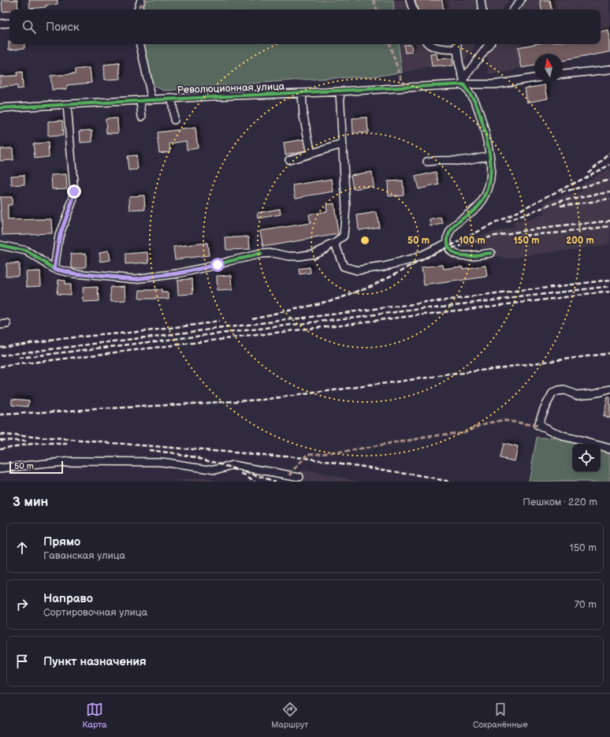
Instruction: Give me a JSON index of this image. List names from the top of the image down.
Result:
{
  "streets": {
    "street": ["Революционная улица"]
  },
  "scale_bar": "50 m",
  "north": "top",
  "page": {
    "search": "Поиск",
    "scale": "50 m",
    "heading": ["3 мин", "Пешком · 220 m"],
    "list": [
      ["Прямо", "Гаванская улица", "150 m"],
      ["Направо", "Сортировочная улица", "70 m"],
      "Пункт назначения"
    ],
    "nav": ["Карта", "Маршрут", "Сохранённые"]
  },
  "rings": [
    "50 m",
    "100 m",
    "150 m",
    "200 m"
  ]
}
